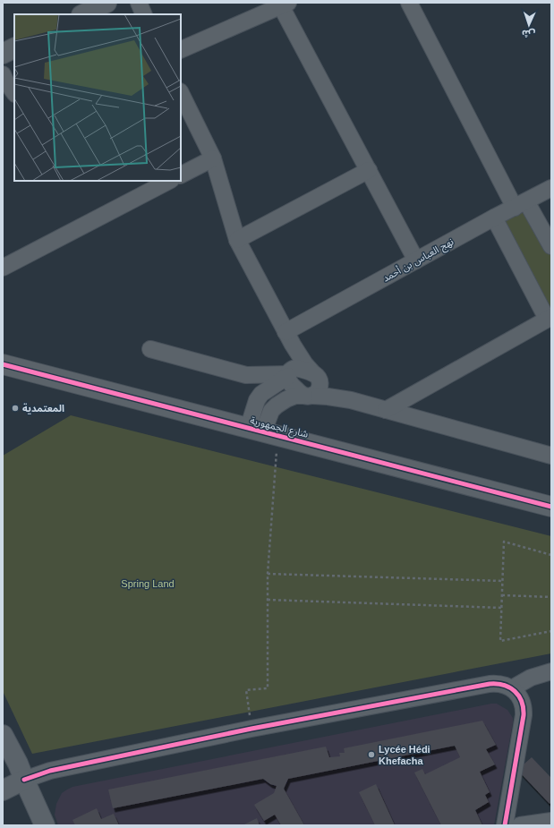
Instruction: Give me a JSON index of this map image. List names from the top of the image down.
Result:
{
  "streets": {
    "street": ["نهج العباس بن أحمد", "شارع الجمهورية"]
  },
  "parks": ["Spring Land"],
  "places": ["المعتمدية", "Lycée Hédi Khefacha"],
  "north": "bottom"
}
